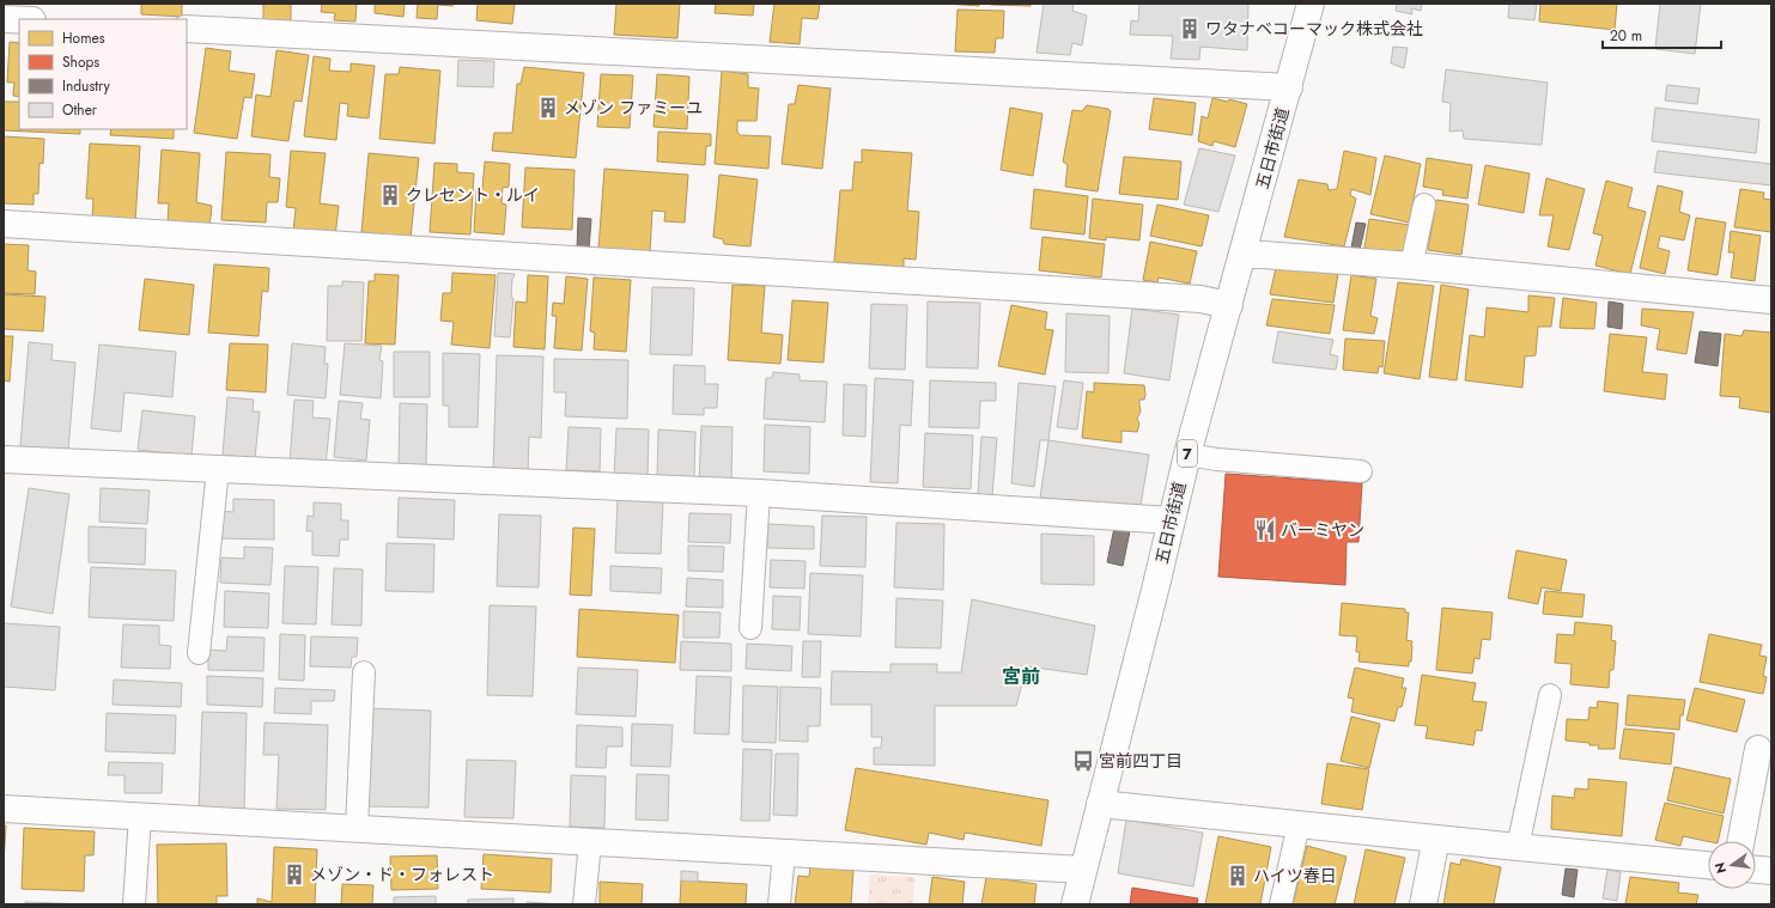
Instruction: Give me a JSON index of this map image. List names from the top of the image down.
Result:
{
  "streets": {
    "street": ["五日市街道", "7"]
  },
  "districts": ["宮前"],
  "places": {
    "building": [
      "ワタナベコーマック株式会社",
      "メゾン ファミーユ",
      "クレセント・ルイ",
      "メゾン・ド・フォレスト",
      "ハイツ春日"
    ],
    "restaurant": ["バーミヤン"],
    "bus stop": ["宮前四丁目"]
  },
  "legend": [
    "Homes",
    "Shops",
    "Industry",
    "Other"
  ],
  "scale_bar": "20 m",
  "north": "left"
}
